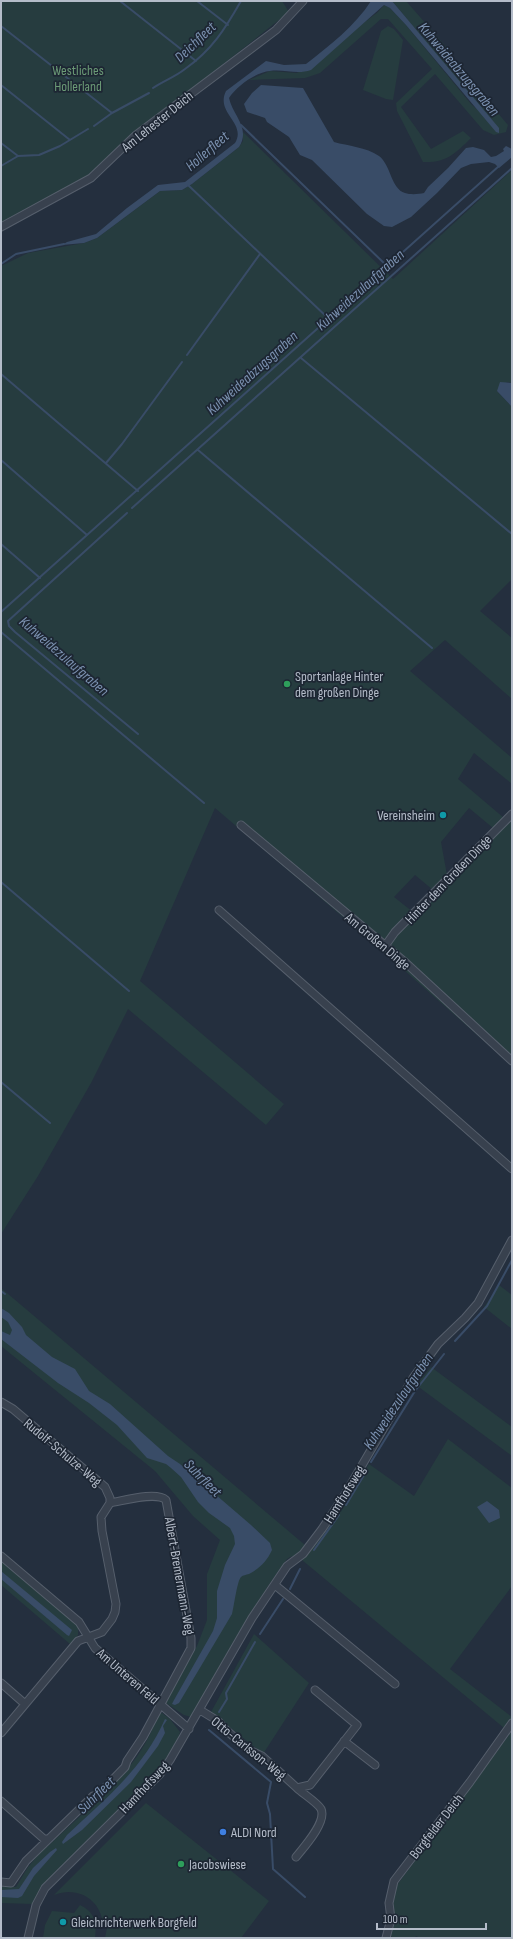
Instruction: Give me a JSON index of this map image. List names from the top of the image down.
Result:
{
  "streets": {
    "street": [
      "Am Lehester Deich",
      "Hinter dem Großen Dinge",
      "Am Großen Dinge",
      "Rudolf-Schulze-Weg",
      "Hamfhofsweg",
      "Albert-Bremermann-Weg",
      "Am Unteren Feld",
      "Otto-Carlsson-Weg",
      "Borgfelder Deich"
    ]
  },
  "crossings": [
    ["Hinter dem Großen Dinge", "Am Großen Dinge"],
    ["Rudolf-Schulze-Weg", "Albert-Bremermann-Weg"],
    ["Rudolf-Schulze-Weg", "Am Unteren Feld"],
    ["Hamfhofsweg", "Am Unteren Feld"],
    ["Hamfhofsweg", "Otto-Carlsson-Weg"],
    ["Albert-Bremermann-Weg", "Am Unteren Feld"]
  ],
  "water": [
    "Deichfleet",
    "Kuhweideabzugsgraben",
    "Hollerfleet",
    "Kuhweidezulaufgraben",
    "Suhrfleet"
  ],
  "parks": ["Westliches Hollerland"],
  "places": [
    "Sportanlage Hinter dem großen Dinge",
    "Vereinsheim",
    "ALDI Nord",
    "Jacobswiese",
    "Gleichrichterwerk Borgfeld"
  ],
  "scale_bar": "100 m"
}
